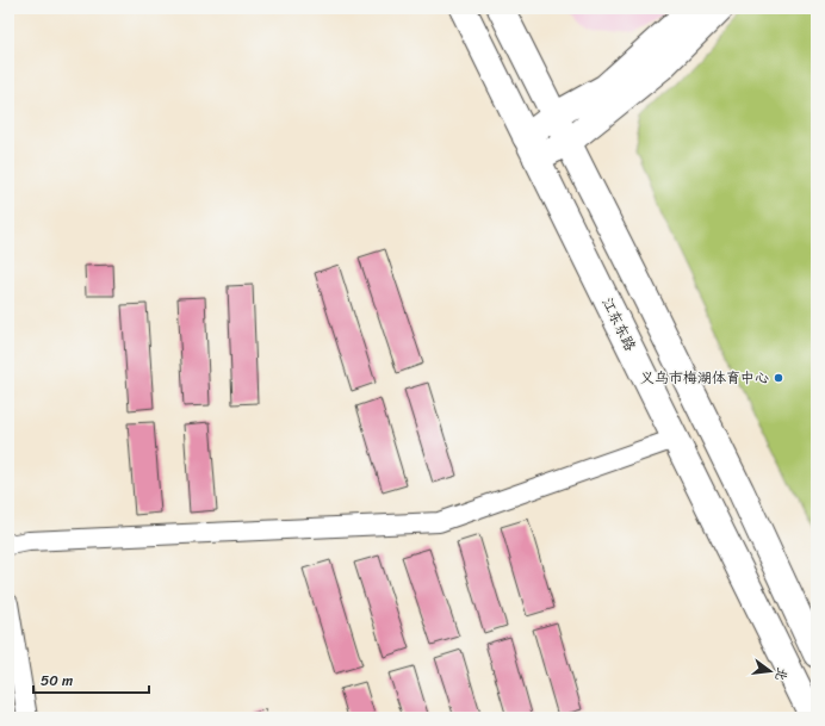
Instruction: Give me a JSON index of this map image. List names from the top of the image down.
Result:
{
  "streets": {
    "main road": ["江东东路"]
  },
  "places": ["义乌市梅湖体育中心"],
  "scale_bar": "50 m",
  "north": "right"
}
